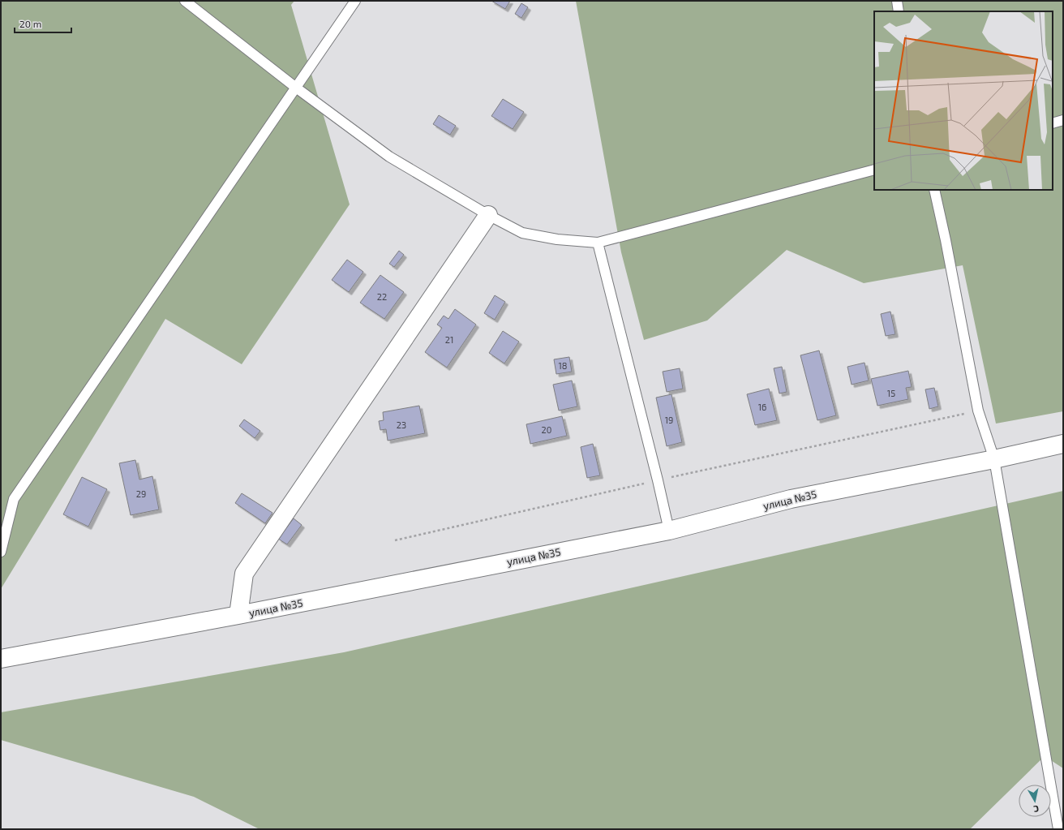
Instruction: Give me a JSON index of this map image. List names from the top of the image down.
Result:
{
  "streets": {
    "street": ["улица №35"]
  },
  "house_numbers": [
    "22",
    "21",
    "18",
    "15",
    "16",
    "19",
    "23",
    "20",
    "29"
  ],
  "scale_bar": "20 m",
  "north": "bottom"
}
